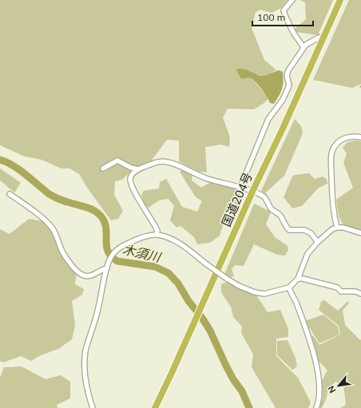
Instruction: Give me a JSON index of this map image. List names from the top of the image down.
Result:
{
  "streets": {
    "highway": ["国道204号"]
  },
  "water": ["木須川"],
  "scale_bar": "100 m",
  "north": "bottom left"
}
